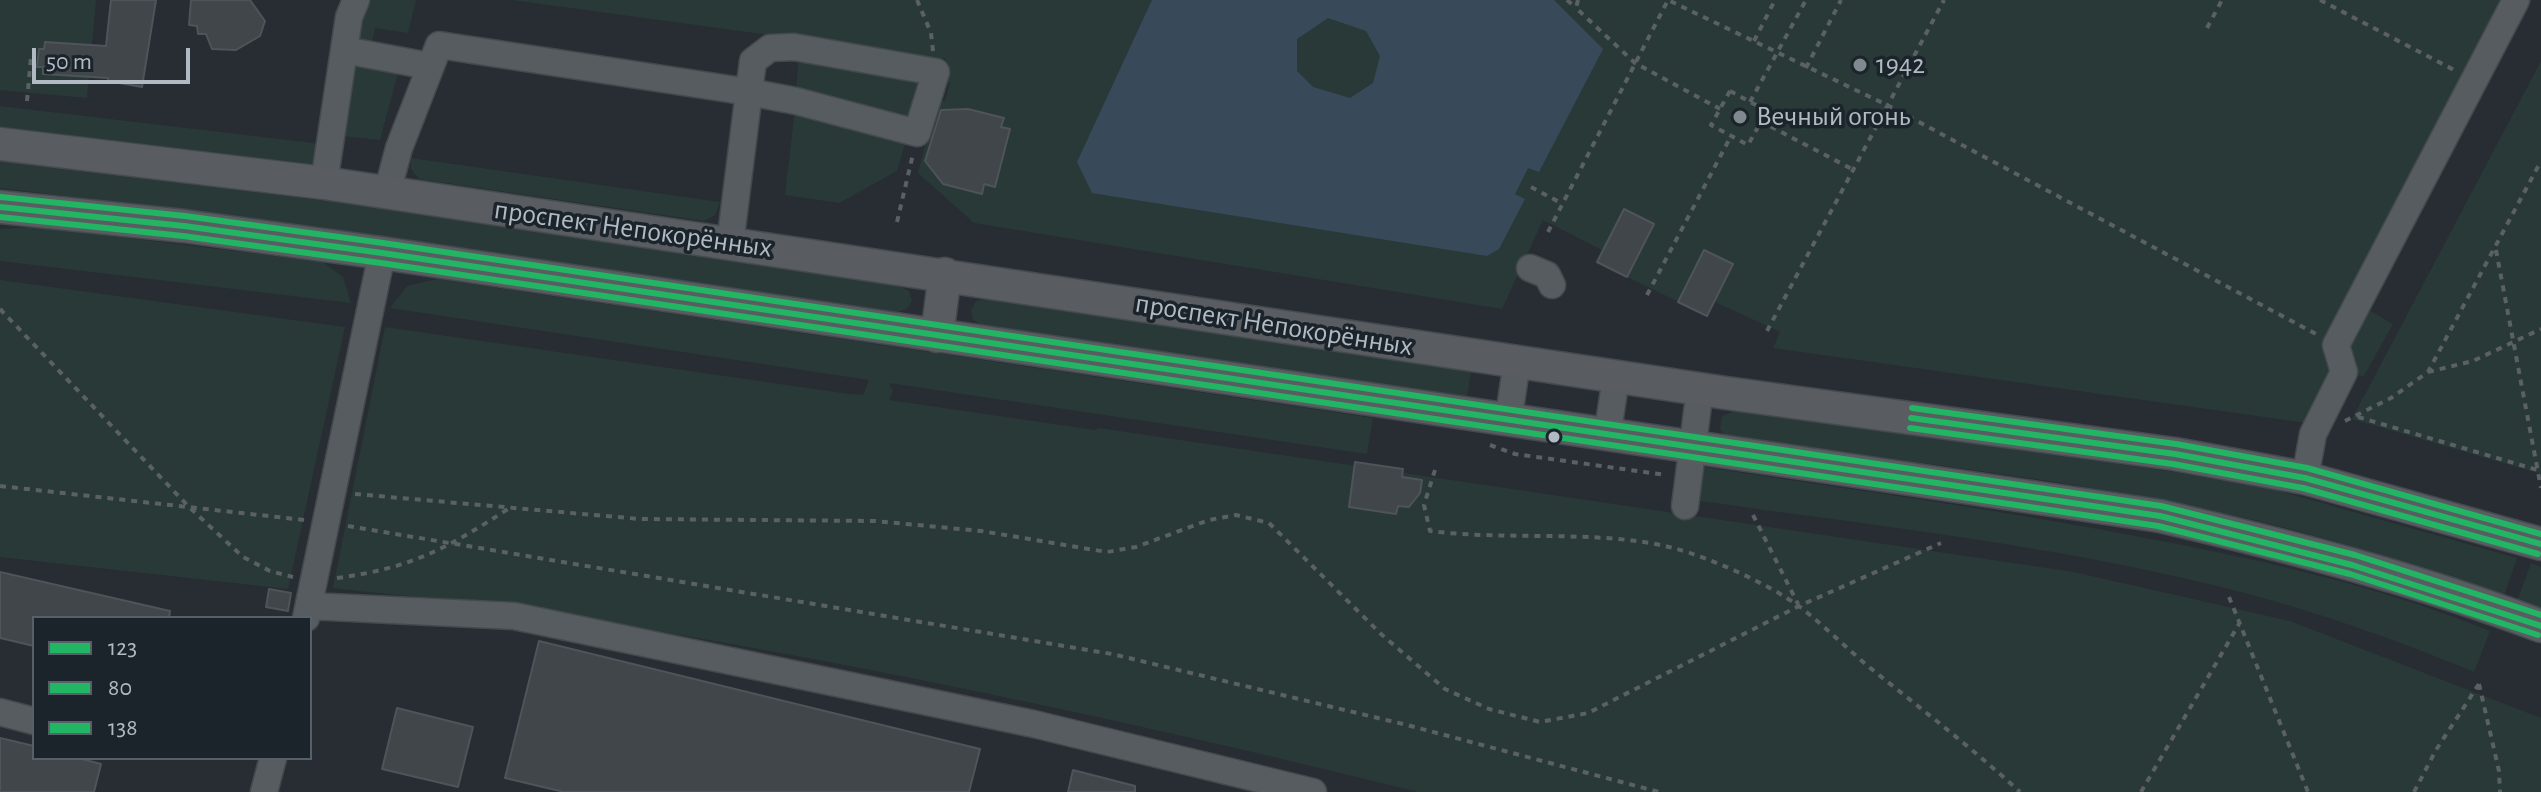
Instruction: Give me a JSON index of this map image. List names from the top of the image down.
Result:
{
  "streets": {
    "main road": ["проспект Непокорённых"]
  },
  "places": ["1942", "Вечный огонь"],
  "lines": ["transit line 138", "transit line 123", "transit line 80"],
  "legend": ["123", "80", "138"],
  "scale_bar": "50 m"
}
